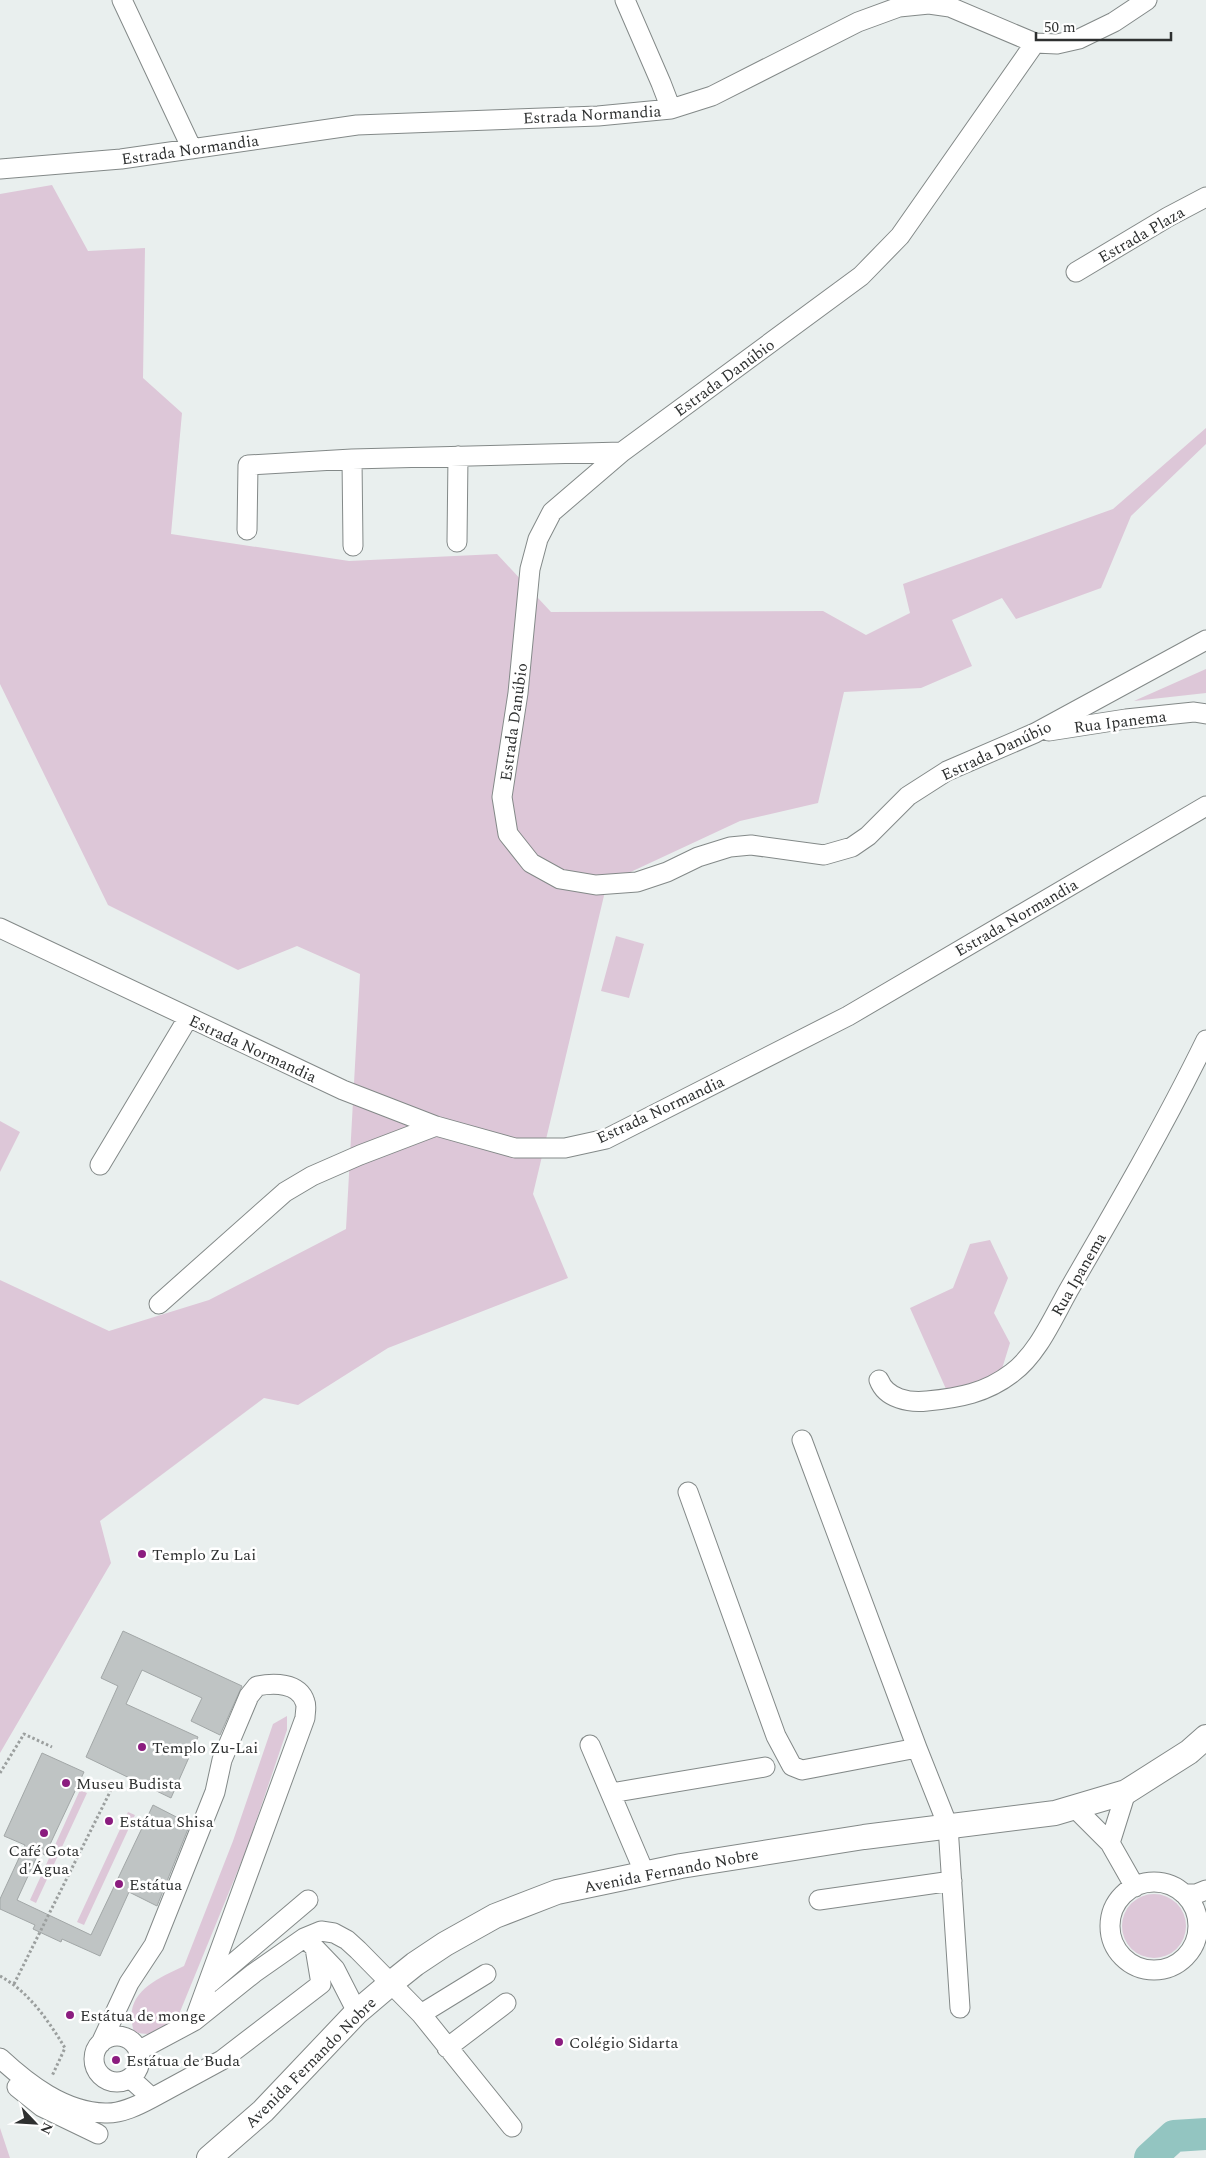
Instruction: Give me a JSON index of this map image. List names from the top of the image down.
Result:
{
  "streets": {
    "main road": ["Avenida Fernando Nobre"],
    "street": [
      "Estrada Normandia",
      "Estrada Plaza",
      "Estrada Danúbio",
      "Rua Ipanema"
    ]
  },
  "crossings": [
    ["Estrada Normandia", "Estrada Danúbio"],
    ["Estrada Danúbio", "Rua Ipanema"]
  ],
  "places": [
    "Templo Zu Lai",
    "Templo Zu-Lai",
    "Museu Budista",
    "Estátua Shisa",
    "Café Gota d'Água",
    "Estátua",
    "Estátua de monge",
    "Colégio Sidarta",
    "Estátua de Buda"
  ],
  "scale_bar": "50 m",
  "north": "bottom right"
}
